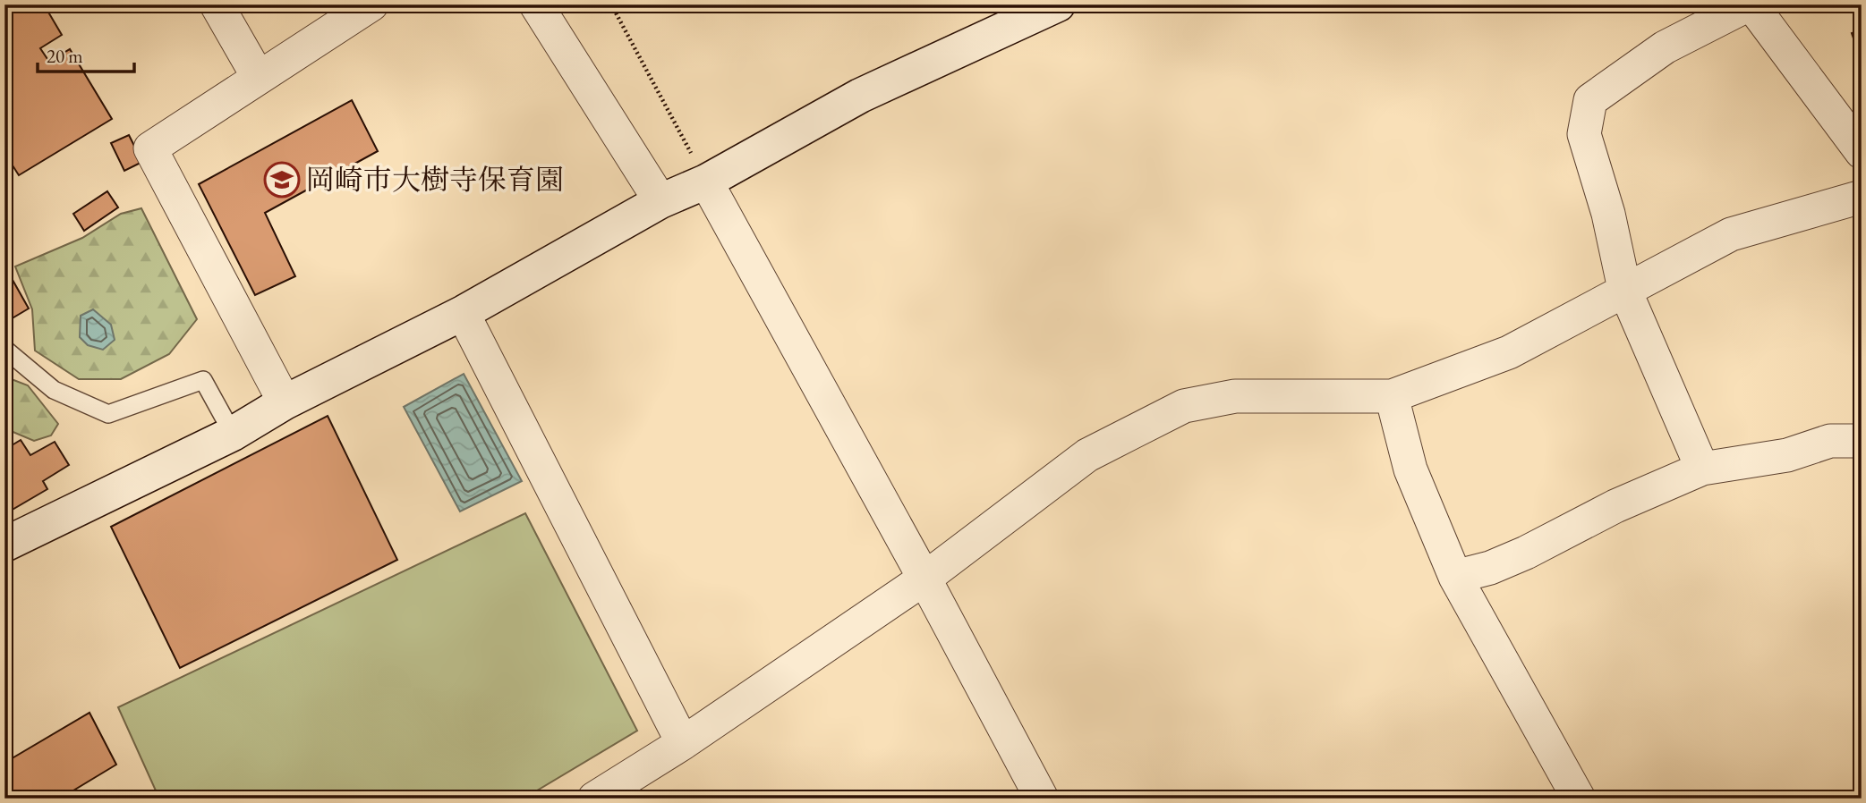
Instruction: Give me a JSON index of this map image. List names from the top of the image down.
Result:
{
  "places": {
    "school or university": ["岡崎市大樹寺保育園"]
  },
  "scale_bar": "20 m"
}
